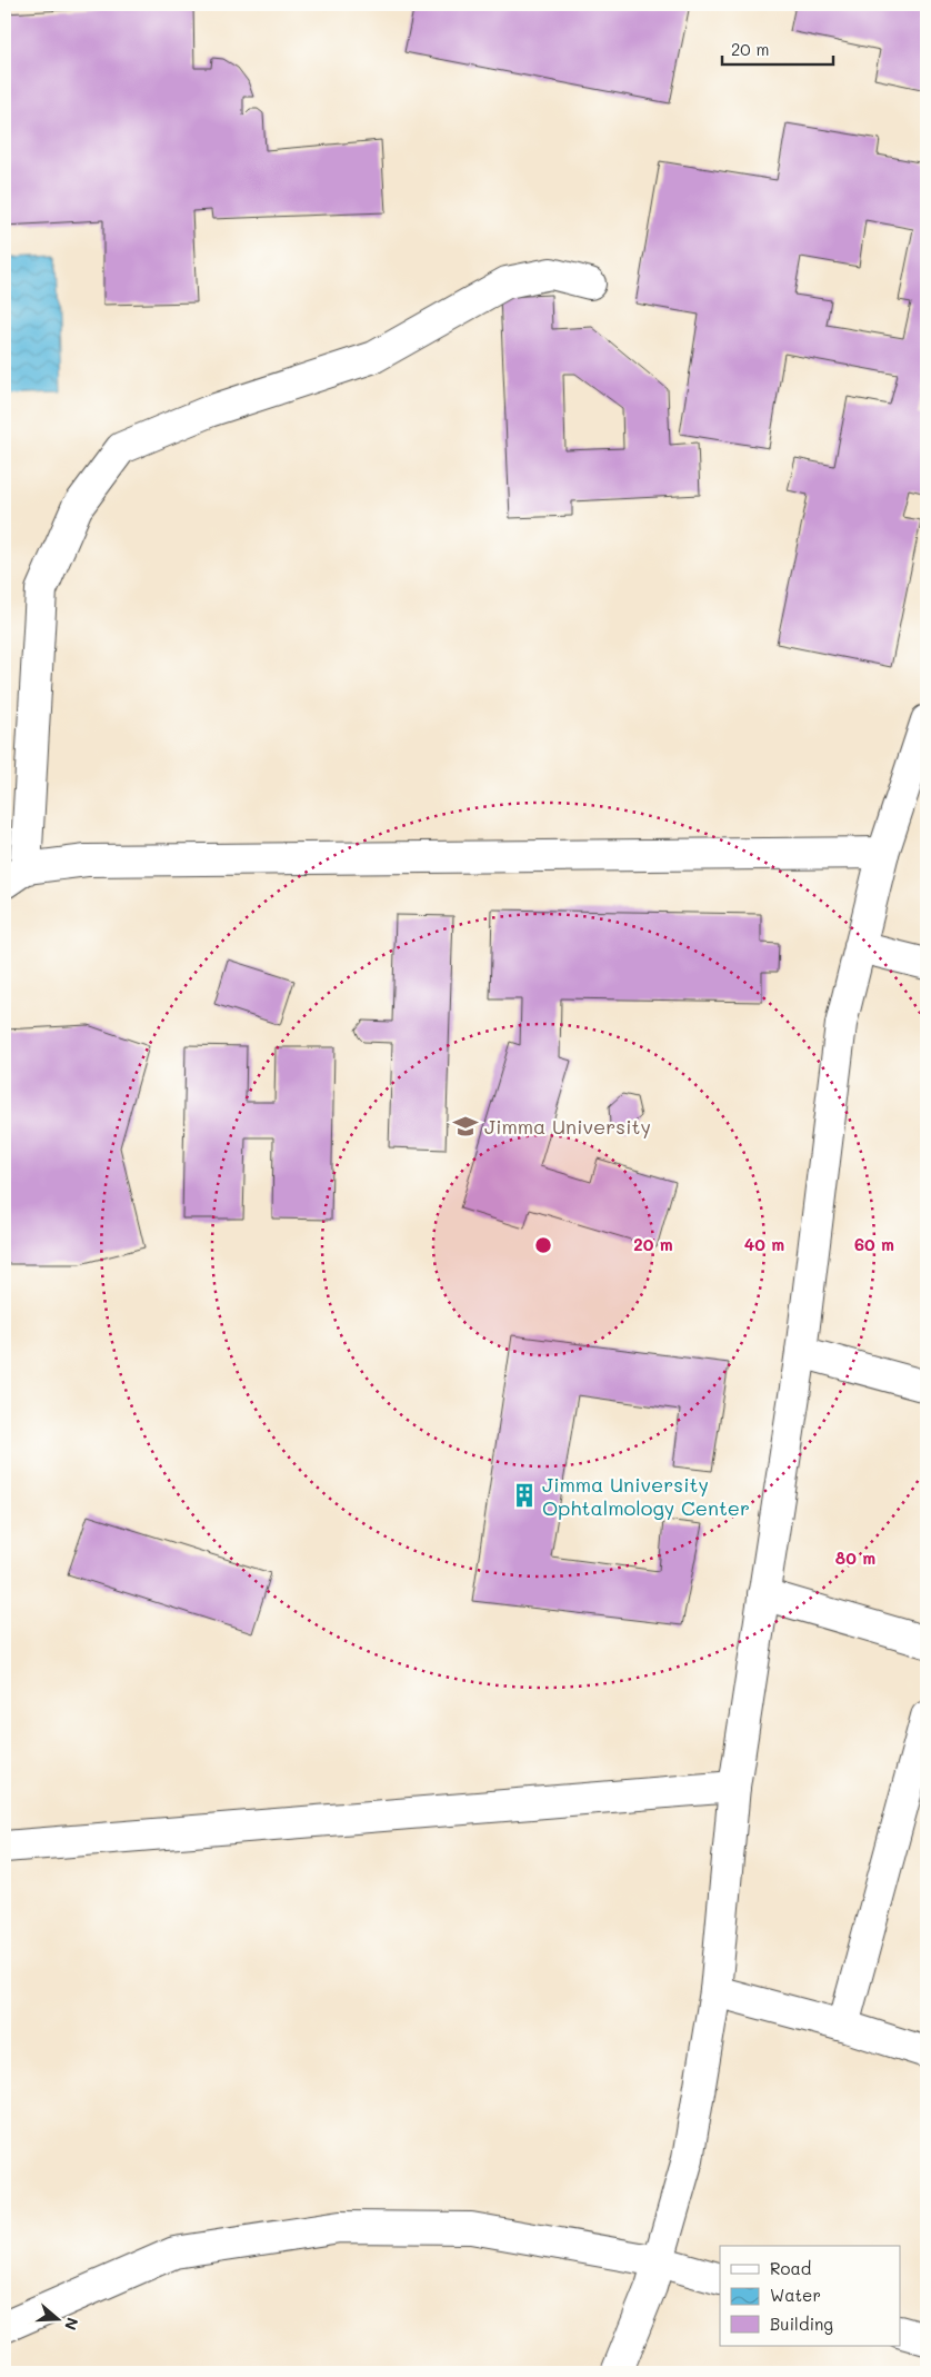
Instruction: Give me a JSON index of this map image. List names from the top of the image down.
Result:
{
  "places": {
    "school or university": ["Jimma University"],
    "building": ["Jimma University Ophtalmology Center"]
  },
  "legend": ["Road", "Water", "Building"],
  "scale_bar": "20 m",
  "north": "right",
  "rings": [
    "20 m",
    "40 m",
    "60 m",
    "80 m"
  ]
}
